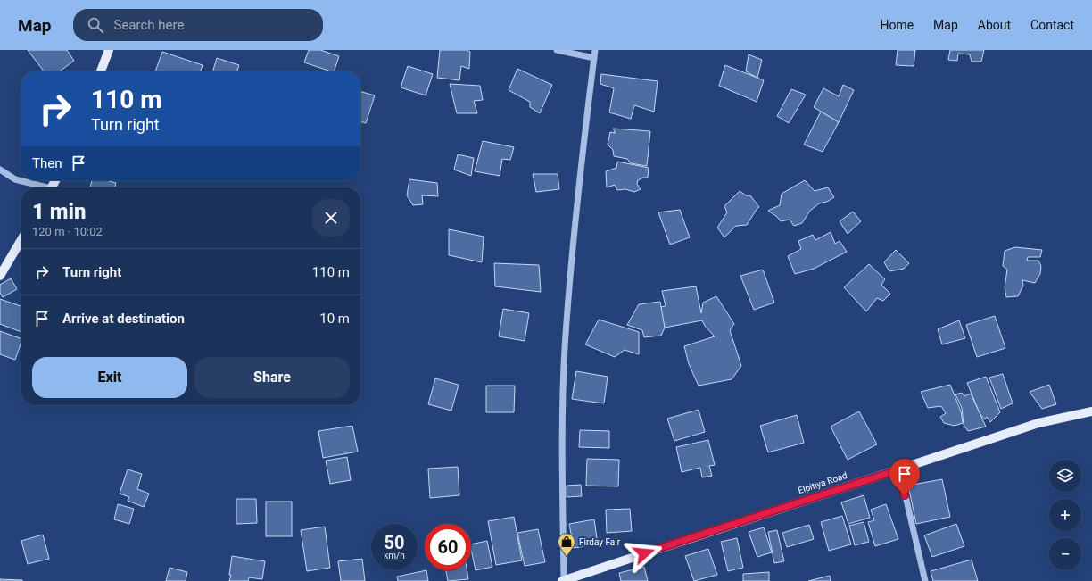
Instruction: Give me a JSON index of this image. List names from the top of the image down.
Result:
{
  "streets": {
    "main road": ["Elpitiya Road"]
  },
  "places": {
    "shop": ["Firday Fair"]
  },
  "page": {
    "header": "Map",
    "search": "Search here",
    "nav": [
      "Home",
      "Map",
      "About",
      "Contact"
    ],
    "turn": ["110 m", "Turn right"],
    "then": "Then",
    "heading": ["1 min", "120 m · 10:02"],
    "list": [
      {
        "name": "Turn right",
        "value": "110 m"
      },
      {
        "name": "Arrive at destination",
        "value": "10 m"
      }
    ],
    "buttons": ["Exit", "Share"],
    "map_buttons": ["+", "−"],
    "speed": "50 km/h",
    "limit": "60"
  }
}
